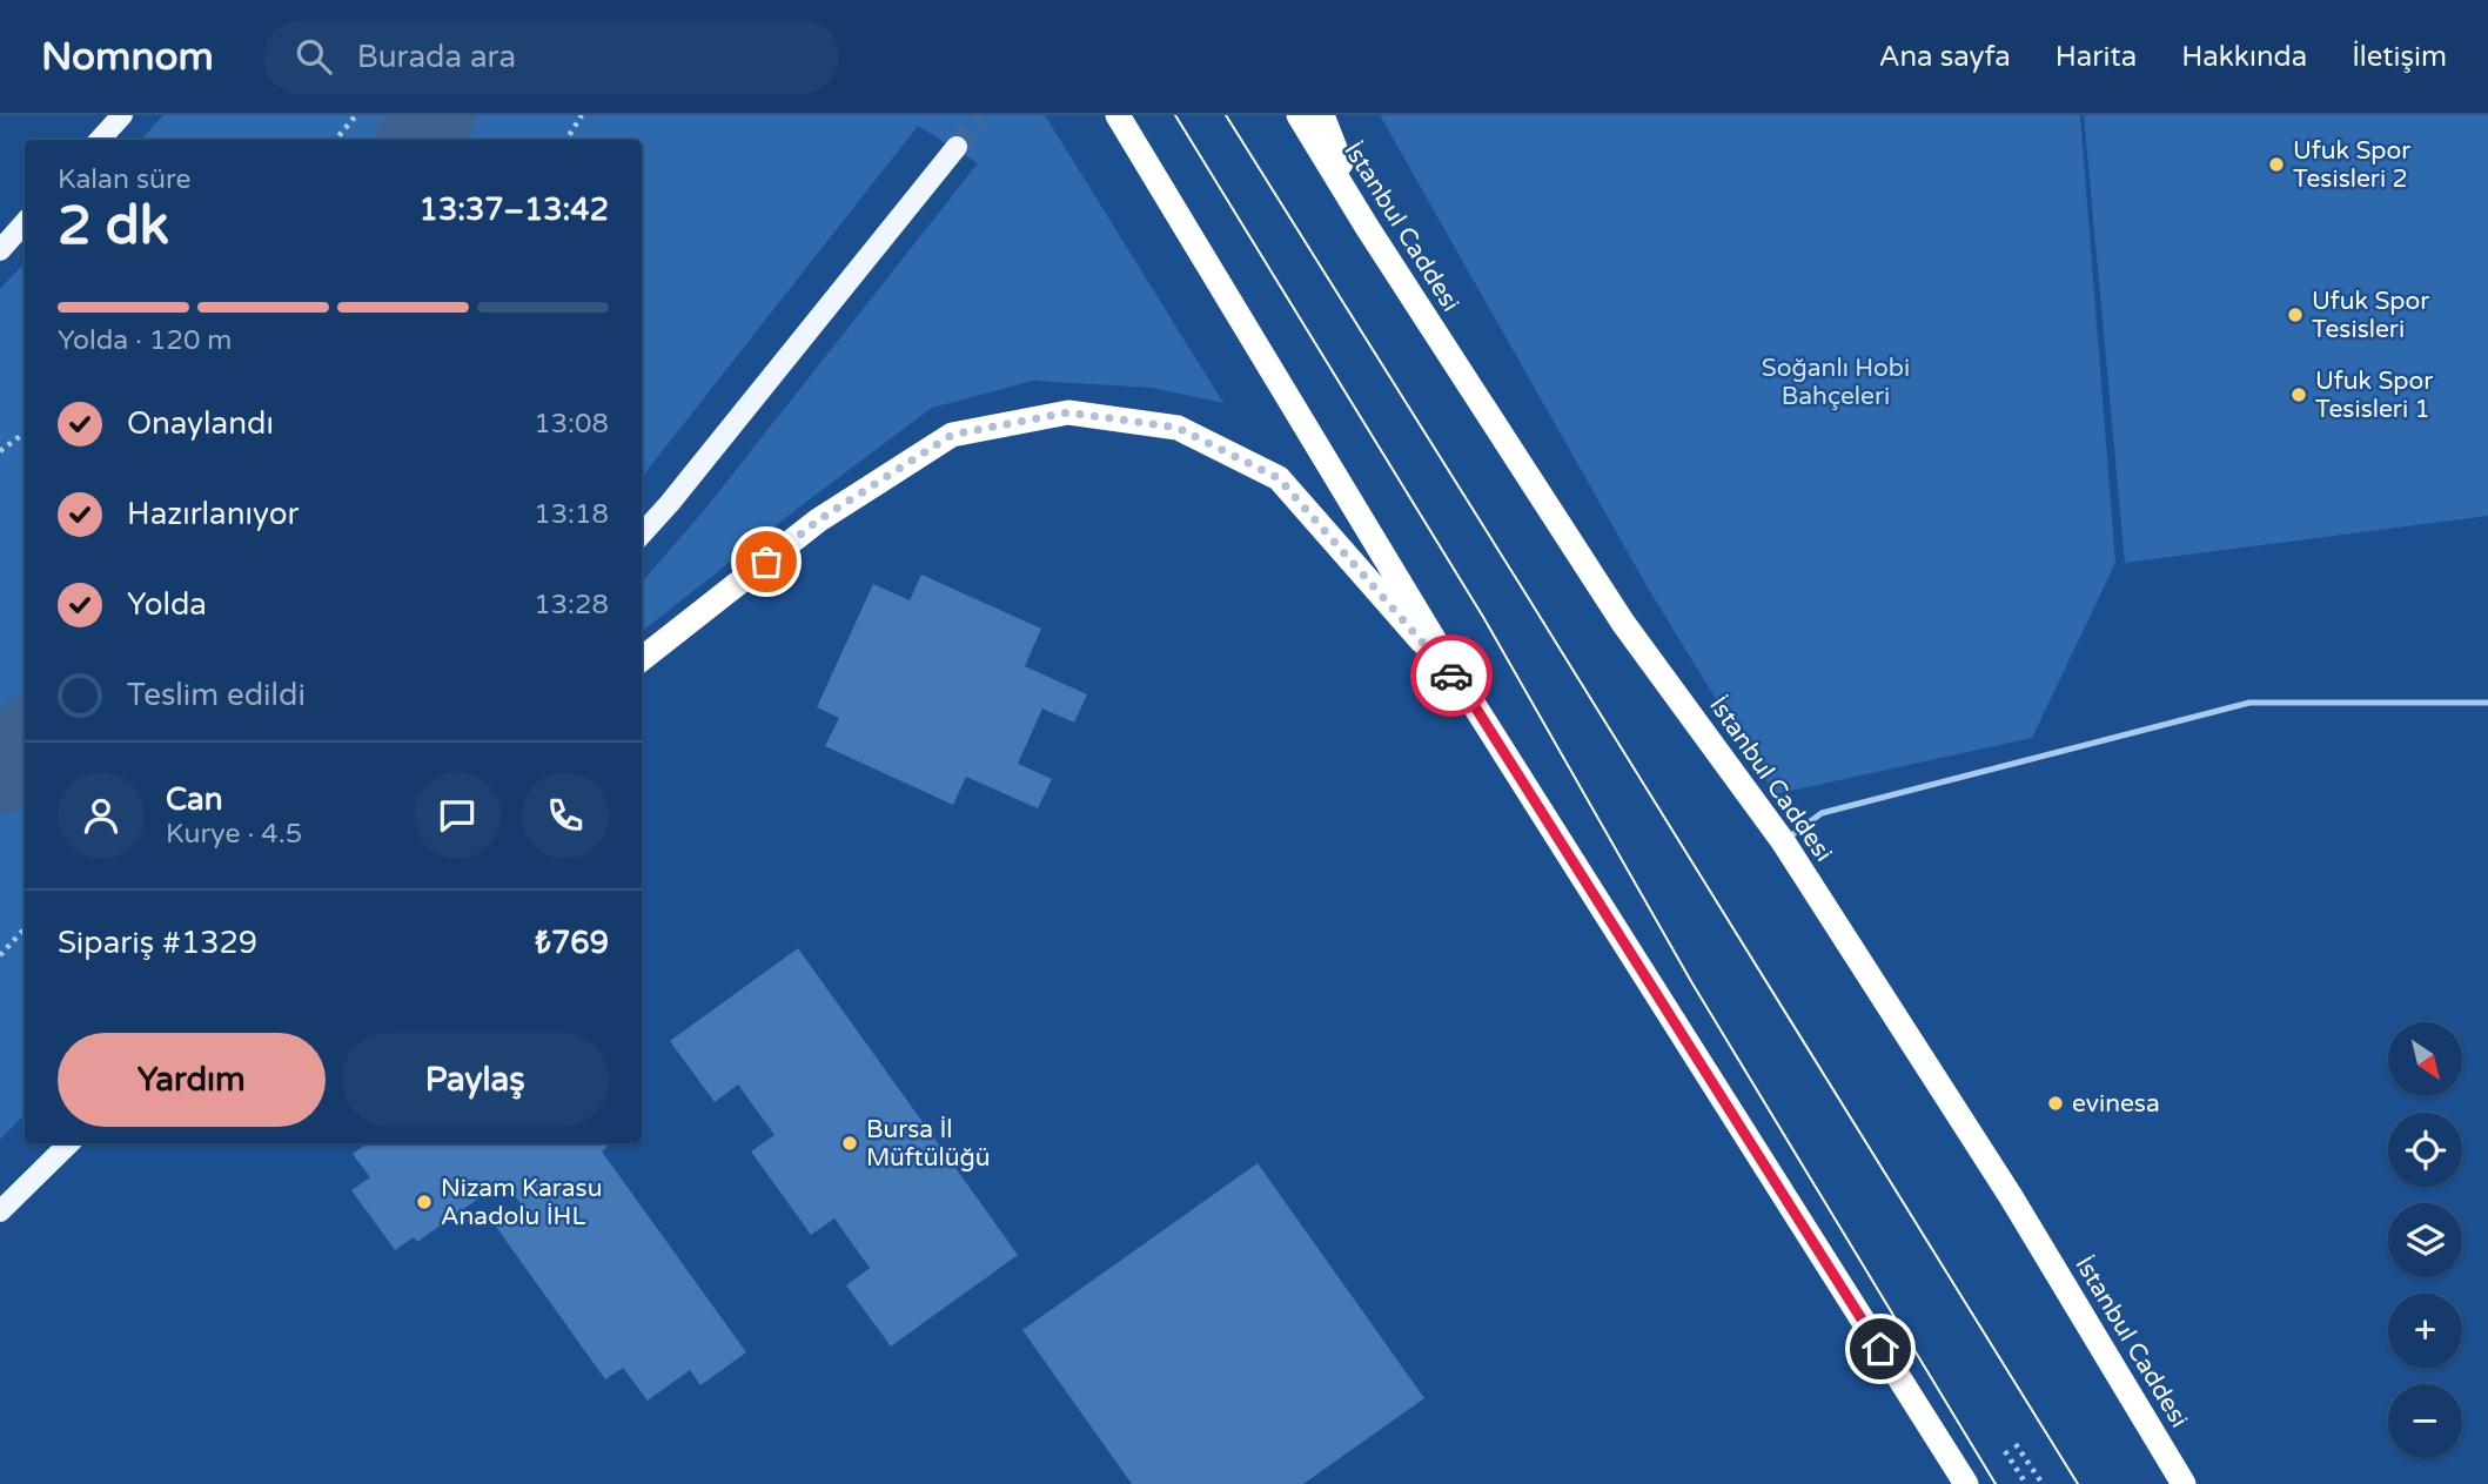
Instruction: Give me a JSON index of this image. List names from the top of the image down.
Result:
{
  "streets": {
    "highway": ["İstanbul Caddesi"]
  },
  "parks": ["Soğanlı Hobi Bahçeleri"],
  "places": [
    "Ufuk Spor Tesisleri 2",
    "Ufuk Spor Tesisleri",
    "Ufuk Spor Tesisleri 1",
    "evinesa",
    "Bursa İl Müftülüğü",
    "Nizam Karasu Anadolu İHL"
  ],
  "north": "bottom right",
  "page": {
    "header": "Nomnom",
    "search": "Burada ara",
    "nav": [
      "Ana sayfa",
      "Harita",
      "Hakkında",
      "İletişim"
    ],
    "heading": ["2 dk", "Kalan süre", "13:37–13:42"],
    "panel": [
      "Can",
      "Kurye · 4.5",
      "Sipariş #1329",
      "₺769"
    ],
    "bar": "Yolda · 120 m",
    "list": [
      ["Onaylandı", "13:08"],
      ["Hazırlanıyor", "13:18"],
      ["Yolda", "13:28"],
      "Teslim edildi"
    ],
    "buttons": ["Yardım", "Paylaş"],
    "map_buttons": ["+", "−"]
  }
}
